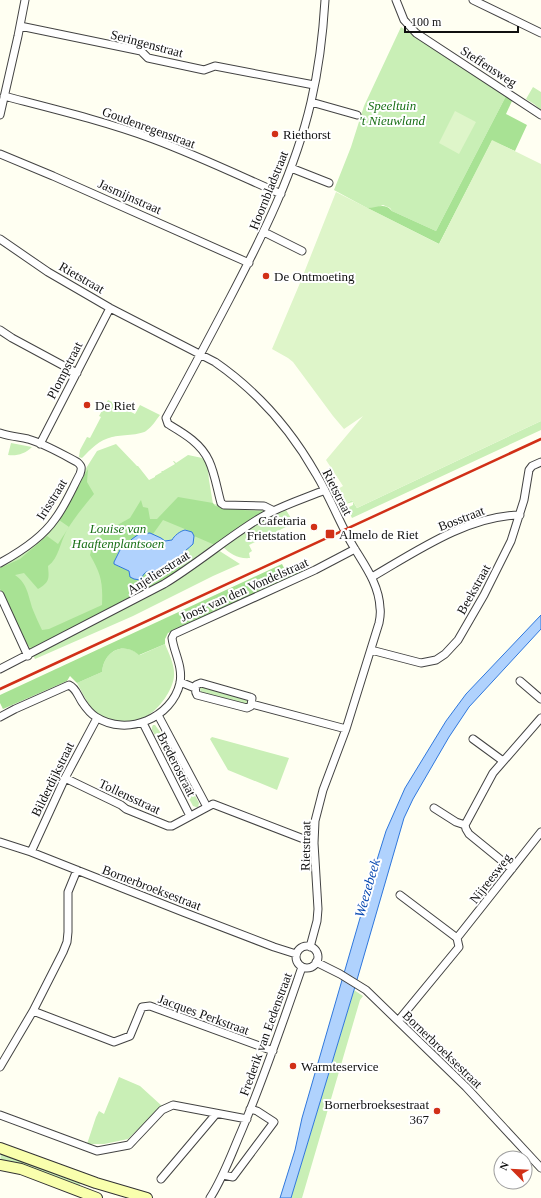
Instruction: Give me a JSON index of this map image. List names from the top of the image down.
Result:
{
  "streets": {
    "street": [
      "Seringenstraat",
      "Steffensweg",
      "Goudenregenstraat",
      "Hoornbladstraat",
      "Jasmijnstraat",
      "Rietstraat",
      "Plompstraat",
      "Irisstraat",
      "Bosstraat",
      "Anjelierstraat",
      "Joost van den Vondelstraat",
      "Beekstraat",
      "Brederostraat",
      "Bilderdijkstraat",
      "Tollensstraat",
      "Nijreesweg",
      "Bornerbroeksestraat",
      "Jacques Perkstraat",
      "Frederik van Eedenstraat"
    ]
  },
  "crossings": [
    ["Seringenstraat", "Hoornbladstraat"],
    ["Goudenregenstraat", "Hoornbladstraat"],
    ["Hoornbladstraat", "Jasmijnstraat"],
    ["Hoornbladstraat", "Rietstraat"],
    ["Hoornbladstraat", "Anjelierstraat"],
    ["Rietstraat", "Plompstraat"],
    ["Rietstraat", "Bosstraat"],
    ["Rietstraat", "Anjelierstraat"],
    ["Rietstraat", "Joost van den Vondelstraat"],
    ["Rietstraat", "Beekstraat"],
    ["Rietstraat", "Bornerbroeksestraat"],
    ["Rietstraat", "Frederik van Eedenstraat"],
    ["Plompstraat", "Irisstraat"],
    ["Bosstraat", "Beekstraat"],
    ["Joost van den Vondelstraat", "Brederostraat"],
    ["Joost van den Vondelstraat", "Bilderdijkstraat"],
    ["Brederostraat", "Tollensstraat"],
    ["Bilderdijkstraat", "Tollensstraat"],
    ["Bilderdijkstraat", "Bornerbroeksestraat"],
    ["Nijreesweg", "Bornerbroeksestraat"],
    ["Bornerbroeksestraat", "Frederik van Eedenstraat"],
    ["Jacques Perkstraat", "Frederik van Eedenstraat"]
  ],
  "water": ["Weezebeek"],
  "parks": ["Speeltuin 't Nieuwland", "Louise van Haaftenplantsoen"],
  "places": {
    "other": [
      "Riethorst",
      "De Ontmoeting",
      "De Riet",
      "Cafetaria Frietstation",
      "Warmteservice",
      "Bornerbroeksestraat 367"
    ],
    "transit": ["Almelo de Riet"]
  },
  "scale_bar": "100 m",
  "north": "top left"
}
